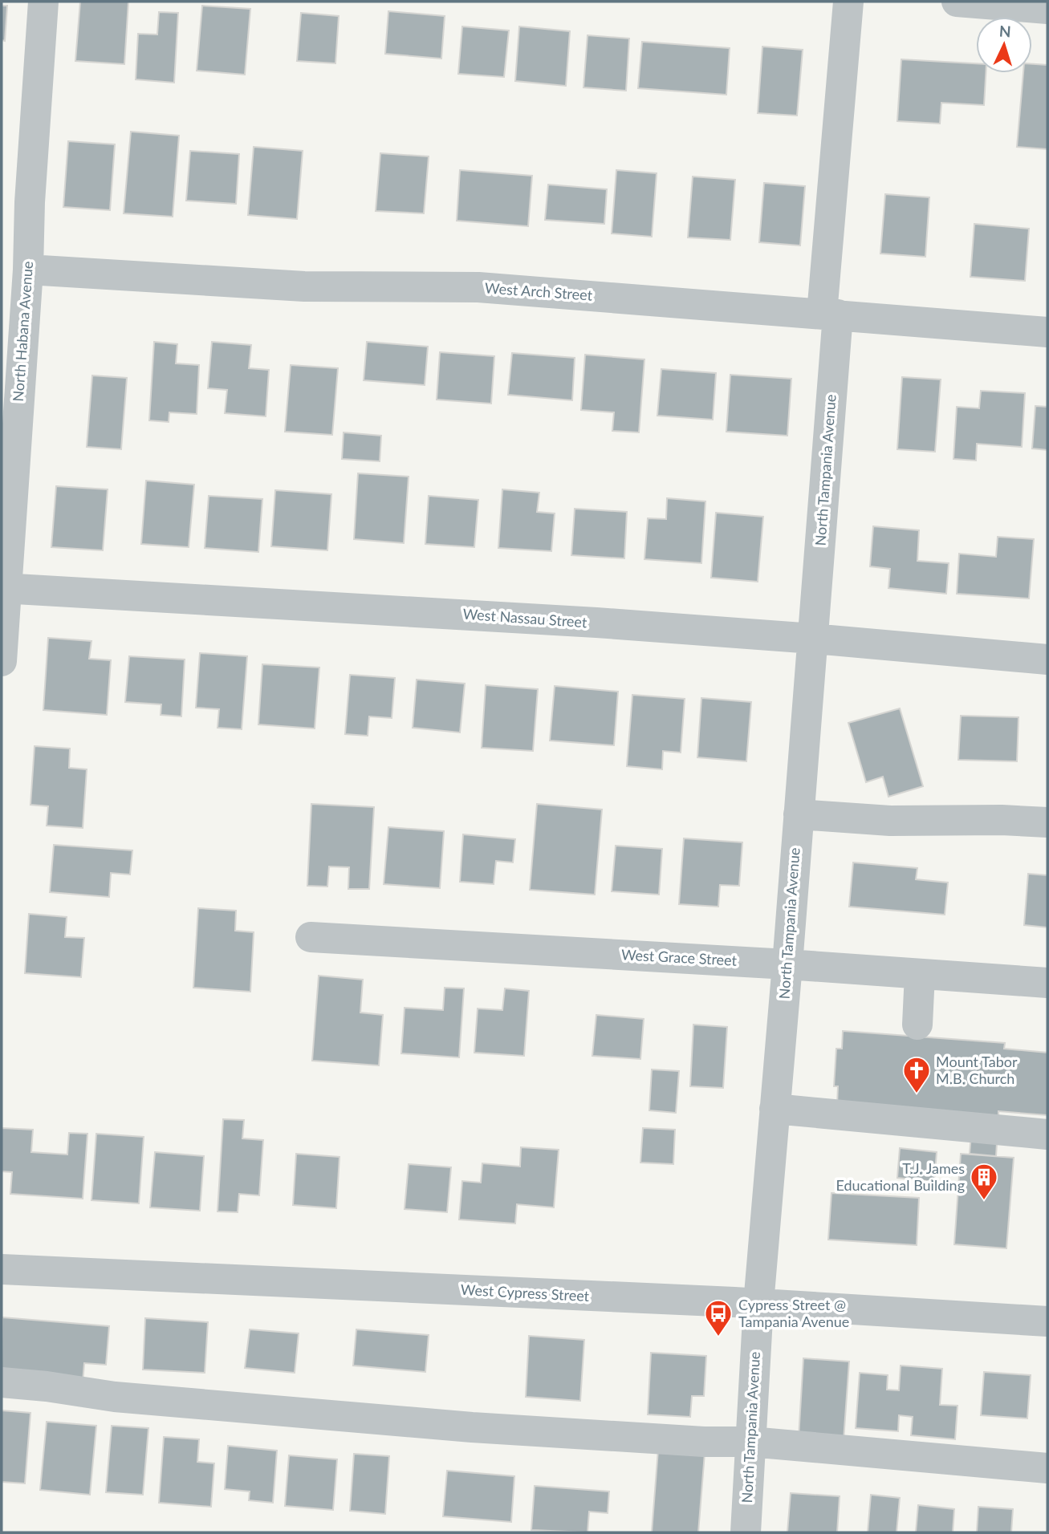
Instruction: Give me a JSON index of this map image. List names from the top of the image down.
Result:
{
  "streets": {
    "street": [
      "West Arch Street",
      "North Habana Avenue",
      "North Tampania Avenue",
      "West Nassau Street",
      "West Grace Street",
      "West Cypress Street"
    ]
  },
  "crossings": [
    ["West Arch Street", "North Habana Avenue"],
    ["West Arch Street", "North Tampania Avenue"],
    ["North Habana Avenue", "West Nassau Street"],
    ["North Tampania Avenue", "West Nassau Street"],
    ["North Tampania Avenue", "West Grace Street"],
    ["North Tampania Avenue", "West Cypress Street"]
  ],
  "places": {
    "church": ["Mount Tabor M.B. Church"],
    "building": ["T.J. James Educational Building"],
    "bus stop": ["Cypress Street @ Tampania Avenue"]
  },
  "north": "top"
}
